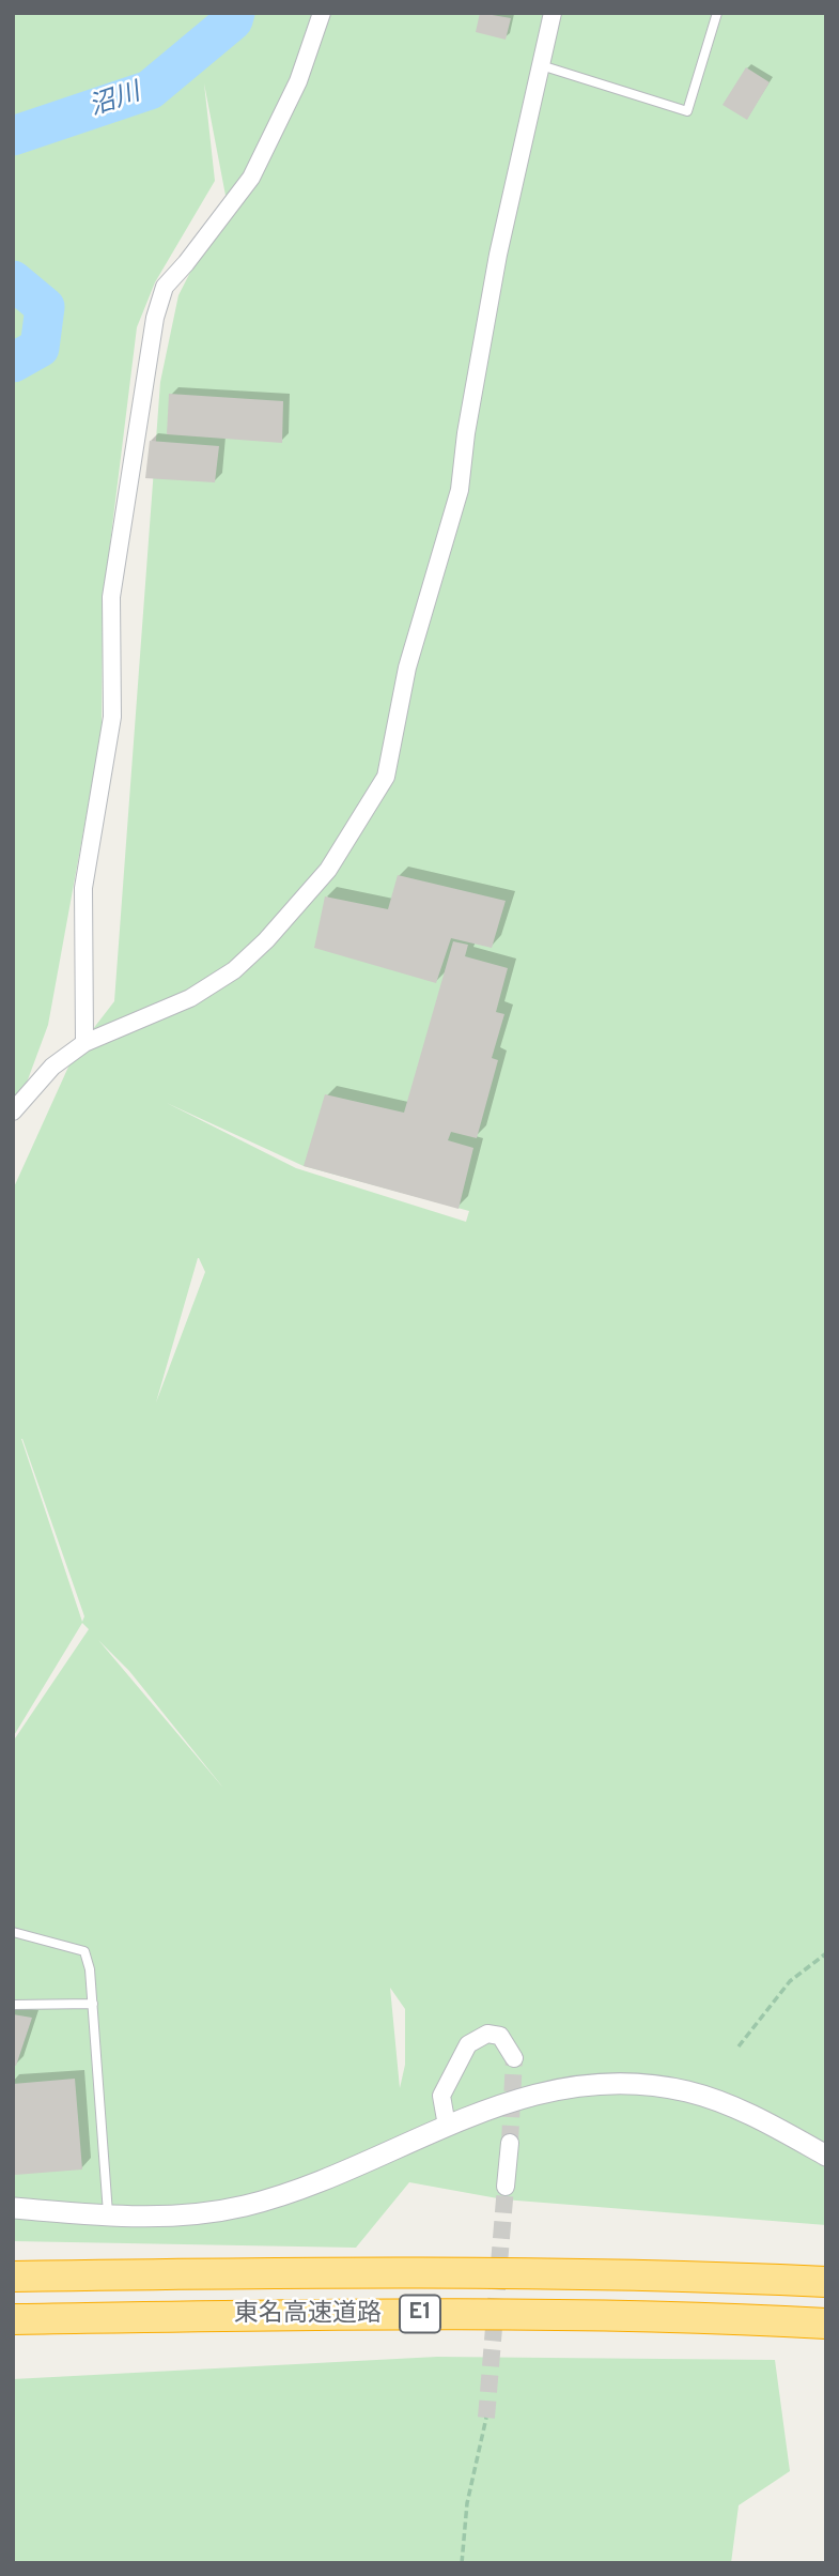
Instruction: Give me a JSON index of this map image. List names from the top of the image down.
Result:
{
  "streets": {
    "highway": ["E1", "東名高速道路"]
  },
  "water": ["沼川"]
}
